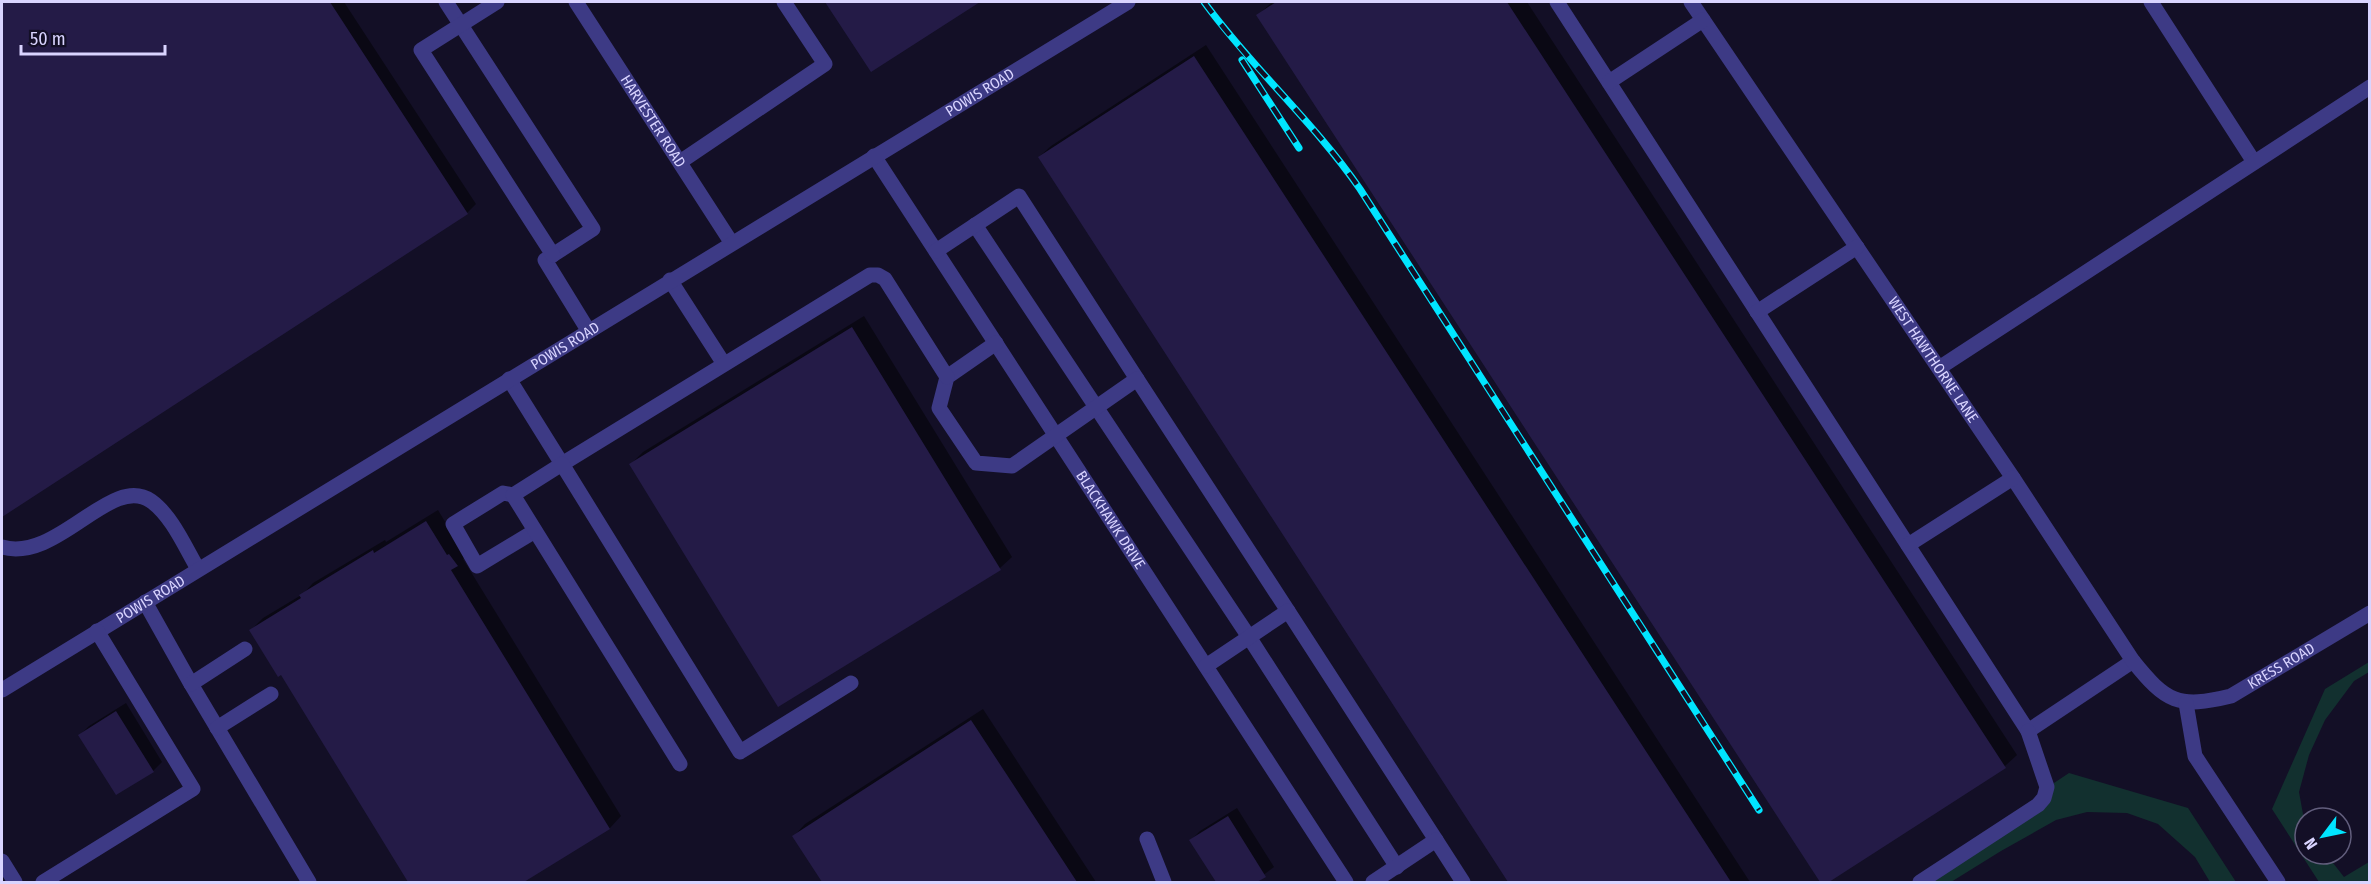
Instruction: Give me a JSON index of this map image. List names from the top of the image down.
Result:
{
  "streets": {
    "street": [
      "POWIS ROAD",
      "HARVESTER ROAD",
      "WEST HAWTHORNE LANE",
      "BLACKHAWK DRIVE",
      "KRESS ROAD"
    ]
  },
  "crossings": [
    ["POWIS ROAD", "HARVESTER ROAD"],
    ["POWIS ROAD", "BLACKHAWK DRIVE"],
    ["WEST HAWTHORNE LANE", "KRESS ROAD"]
  ],
  "scale_bar": "50 m",
  "north": "bottom left"
}
